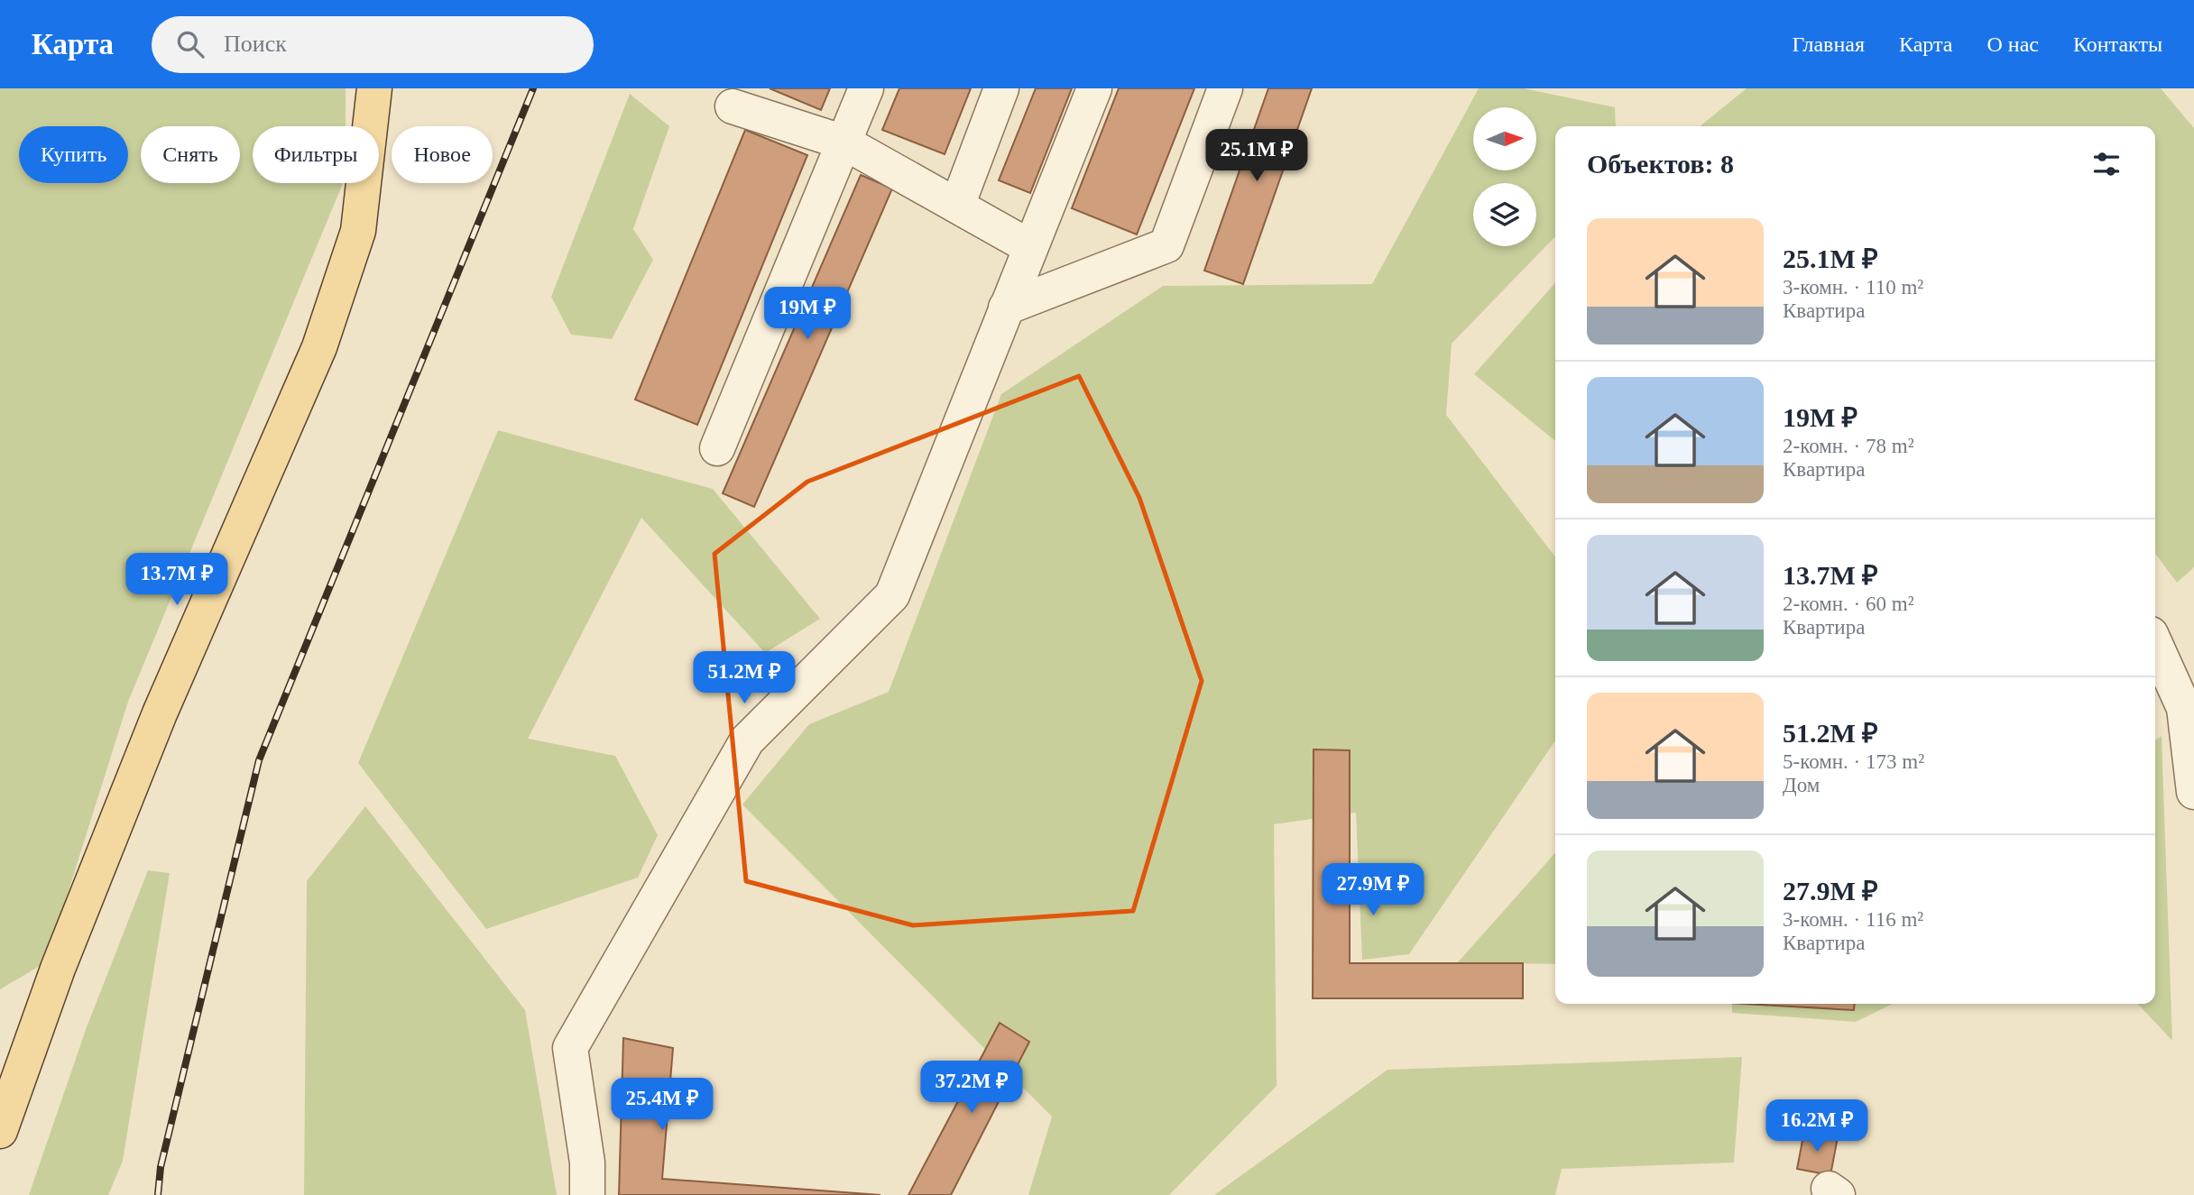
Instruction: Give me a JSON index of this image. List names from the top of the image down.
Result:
{
  "north": "right",
  "page": {
    "header": "Карта",
    "search": "Поиск",
    "nav": [
      "Главная",
      "Карта",
      "О нас",
      "Контакты"
    ],
    "chip": [
      "Купить",
      "Снять",
      "Фильтры",
      "Новое"
    ],
    "heading": "Объектов: 8",
    "price": [
      "25.1M ₽",
      "19M ₽",
      "13.7M ₽",
      "51.2M ₽",
      "27.9M ₽",
      "37.2M ₽",
      "25.4M ₽",
      "16.2M ₽"
    ],
    "list": [
      {
        "name": "25.1M ₽",
        "note": "3-комн. · 110 m² · Квартира"
      },
      {
        "name": "19M ₽",
        "note": "2-комн. · 78 m² · Квартира"
      },
      {
        "name": "13.7M ₽",
        "note": "2-комн. · 60 m² · Квартира"
      },
      {
        "name": "51.2M ₽",
        "note": "5-комн. · 173 m² · Дом"
      },
      {
        "name": "27.9M ₽",
        "note": "3-комн. · 116 m² · Квартира"
      }
    ]
  }
}
